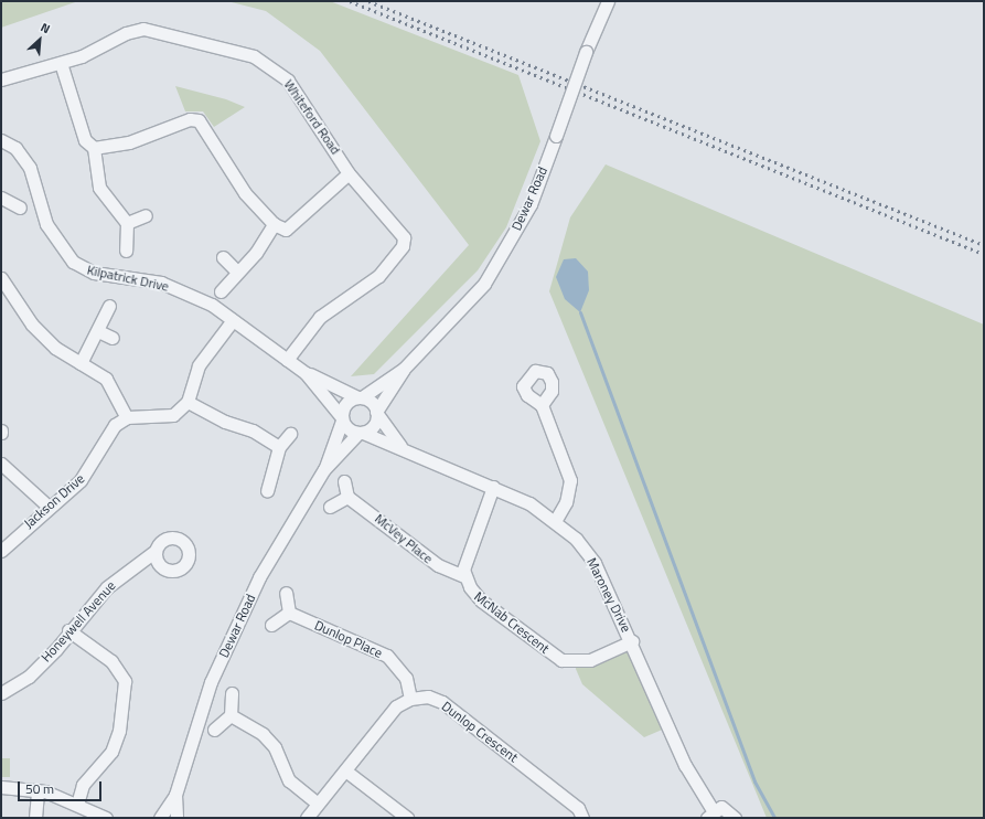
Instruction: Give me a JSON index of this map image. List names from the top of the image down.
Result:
{
  "streets": {
    "street": [
      "Whiteford Road",
      "Dewar Road",
      "Kilpatrick Drive",
      "Jackson Drive",
      "McVey Place",
      "Maroney Drive",
      "Honeywell Avenue",
      "McNab Crescent",
      "Dunlop Place",
      "Dunlop Crescent"
    ]
  },
  "crossings": [
    ["Whiteford Road", "Kilpatrick Drive"],
    ["Dewar Road", "Kilpatrick Drive"],
    ["Dewar Road", "Maroney Drive"],
    ["Kilpatrick Drive", "Maroney Drive"],
    ["McVey Place", "McNab Crescent"],
    ["Maroney Drive", "McNab Crescent"],
    ["Dunlop Place", "Dunlop Crescent"]
  ],
  "scale_bar": "50 m",
  "north": "top right"
}
